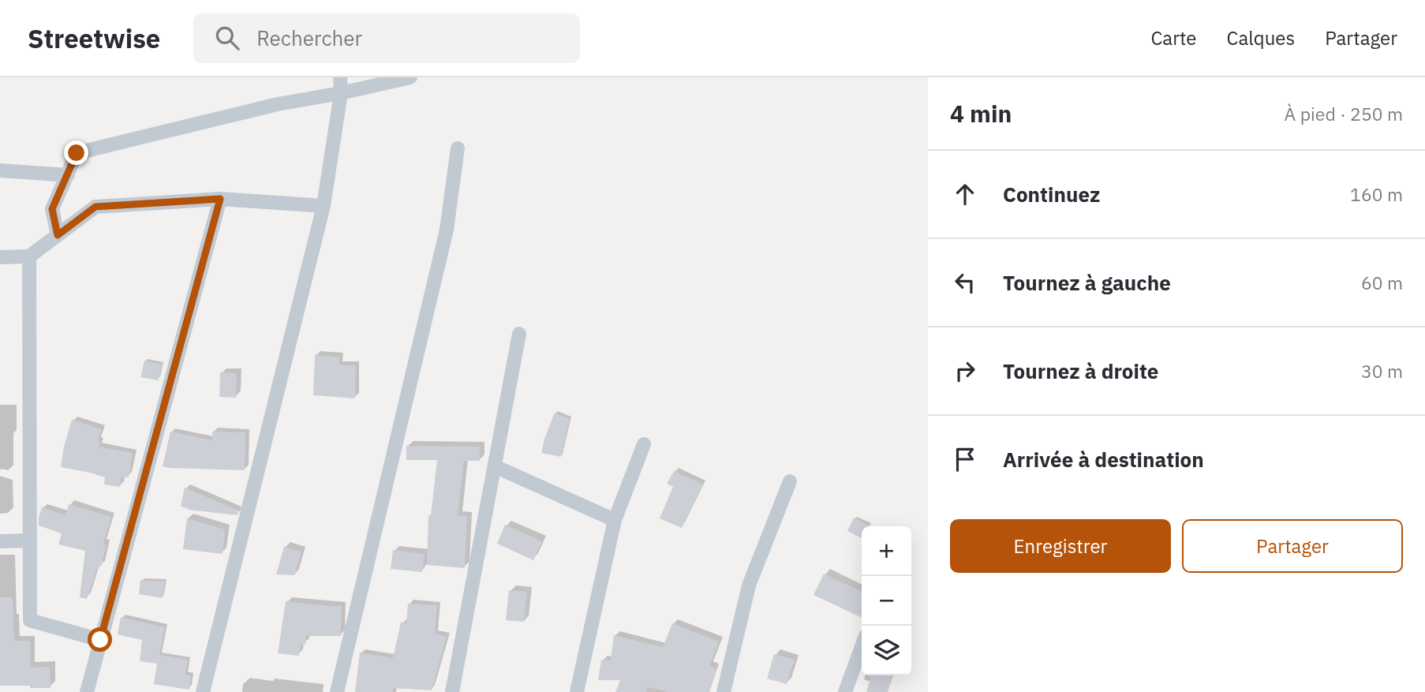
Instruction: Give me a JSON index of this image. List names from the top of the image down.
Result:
{
  "page": {
    "header": "Streetwise",
    "search": "Rechercher",
    "nav": ["Carte", "Calques", "Partager"],
    "heading": ["4 min", "À pied · 250 m"],
    "list": [
      ["Continuez", "160 m"],
      ["Tournez à gauche", "60 m"],
      ["Tournez à droite", "30 m"],
      "Arrivée à destination"
    ],
    "buttons": ["Enregistrer", "Partager"],
    "map_buttons": ["+", "−"]
  }
}
